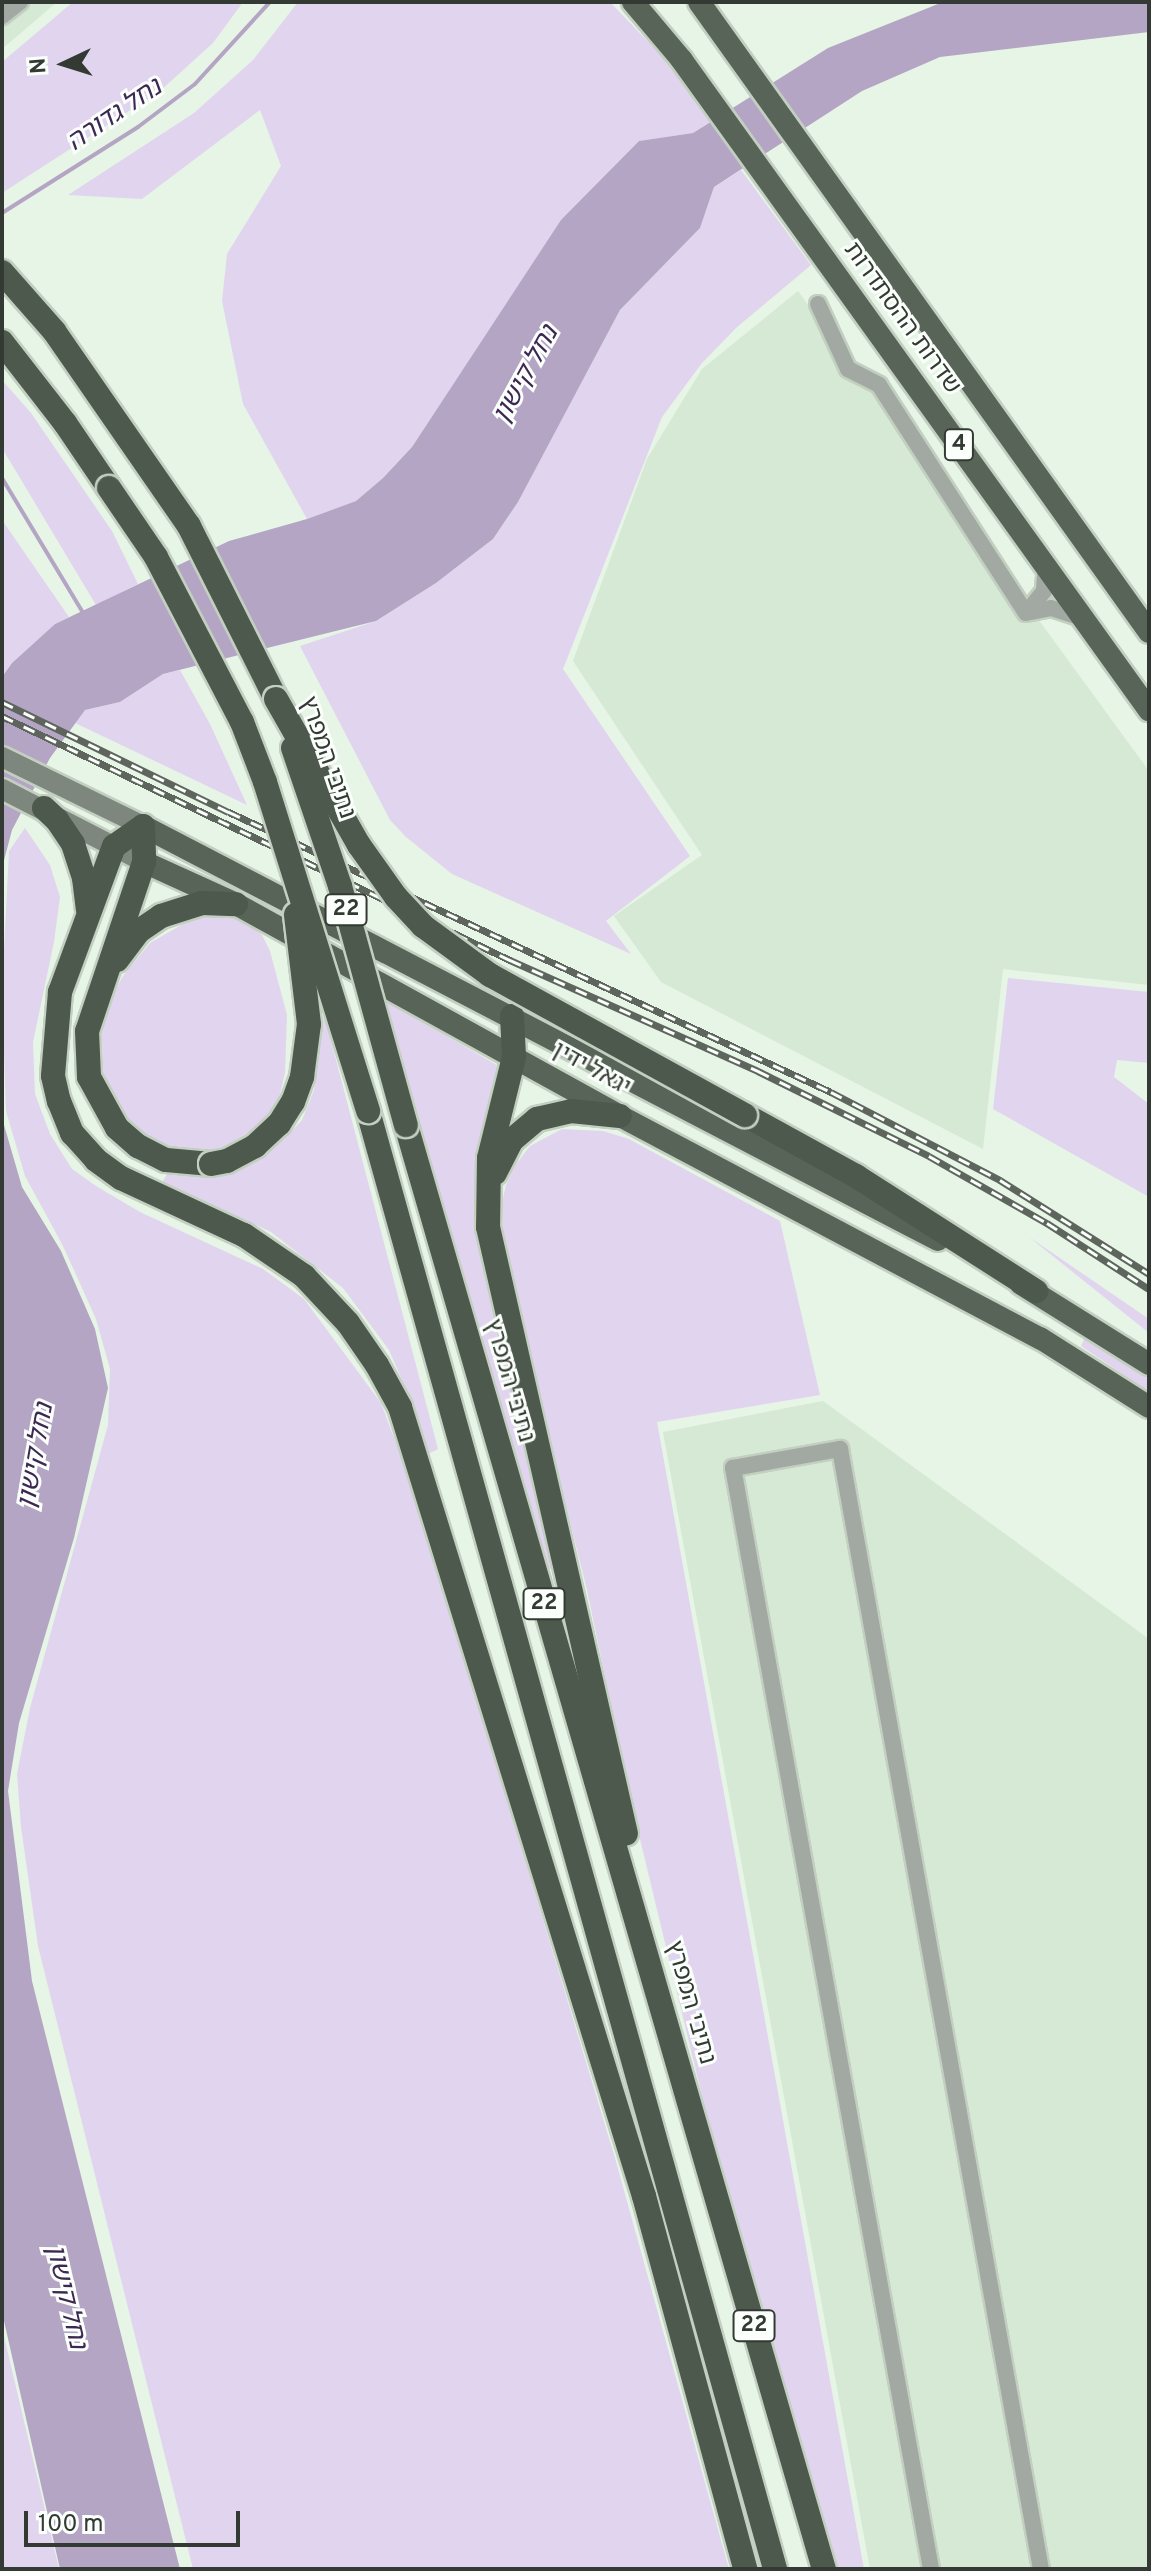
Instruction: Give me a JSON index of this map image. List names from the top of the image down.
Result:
{
  "streets": {
    "highway": [
      "שדרות ההסתדרות",
      "4",
      "נתיבי המפרץ",
      "22",
      "יגאל ידין"
    ]
  },
  "water": ["נחל גדורה", "נחל קישון"],
  "scale_bar": "100 m",
  "north": "left"
}
